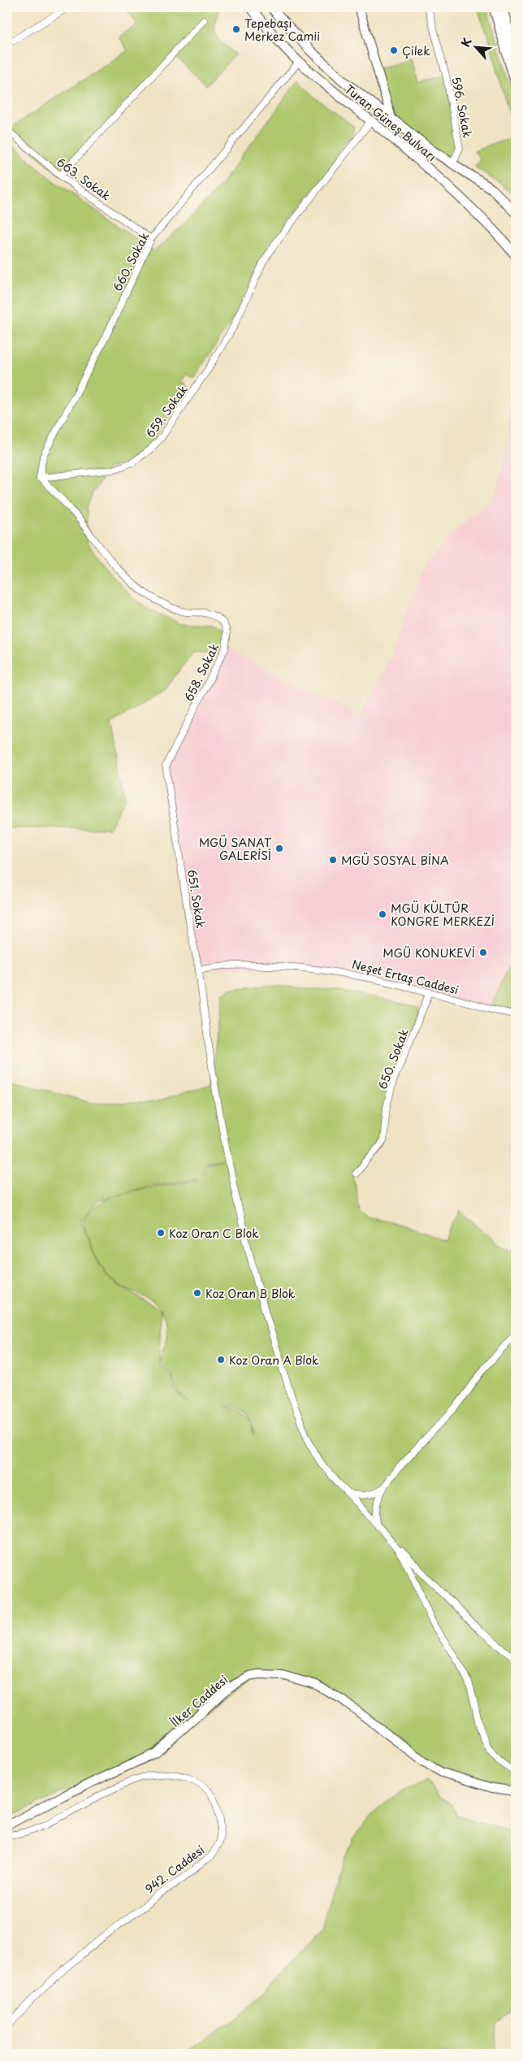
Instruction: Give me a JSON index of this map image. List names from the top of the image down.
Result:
{
  "streets": {
    "main road": ["Turan Güneş Bulvarı", "İlker Caddesi"],
    "street": [
      "596. Sokak",
      "663. Sokak",
      "660. Sokak",
      "659. Sokak",
      "658. Sokak",
      "651. Sokak",
      "Neşet Ertaş Caddesi",
      "650. Sokak",
      "942. Caddesi"
    ]
  },
  "crossings": [
    ["596. Sokak", "Turan Güneş Bulvarı"],
    ["Turan Güneş Bulvarı", "660. Sokak"],
    ["Turan Güneş Bulvarı", "659. Sokak"],
    ["663. Sokak", "660. Sokak"],
    ["660. Sokak", "659. Sokak"],
    ["660. Sokak", "658. Sokak"],
    ["659. Sokak", "658. Sokak"],
    ["658. Sokak", "651. Sokak"],
    ["651. Sokak", "Neşet Ertaş Caddesi"],
    ["Neşet Ertaş Caddesi", "650. Sokak"]
  ],
  "places": [
    "Tepebaşı Merkez Camii",
    "Çilek",
    "MGÜ SANAT GALERİSİ",
    "MGÜ SOSYAL BİNA",
    "MGÜ KÜLTÜR KONGRE MERKEZİ",
    "MGÜ KONUKEVİ",
    "Koz Oran C Blok",
    "Koz Oran B Blok",
    "Koz Oran A Blok"
  ],
  "north": "top left"
}
